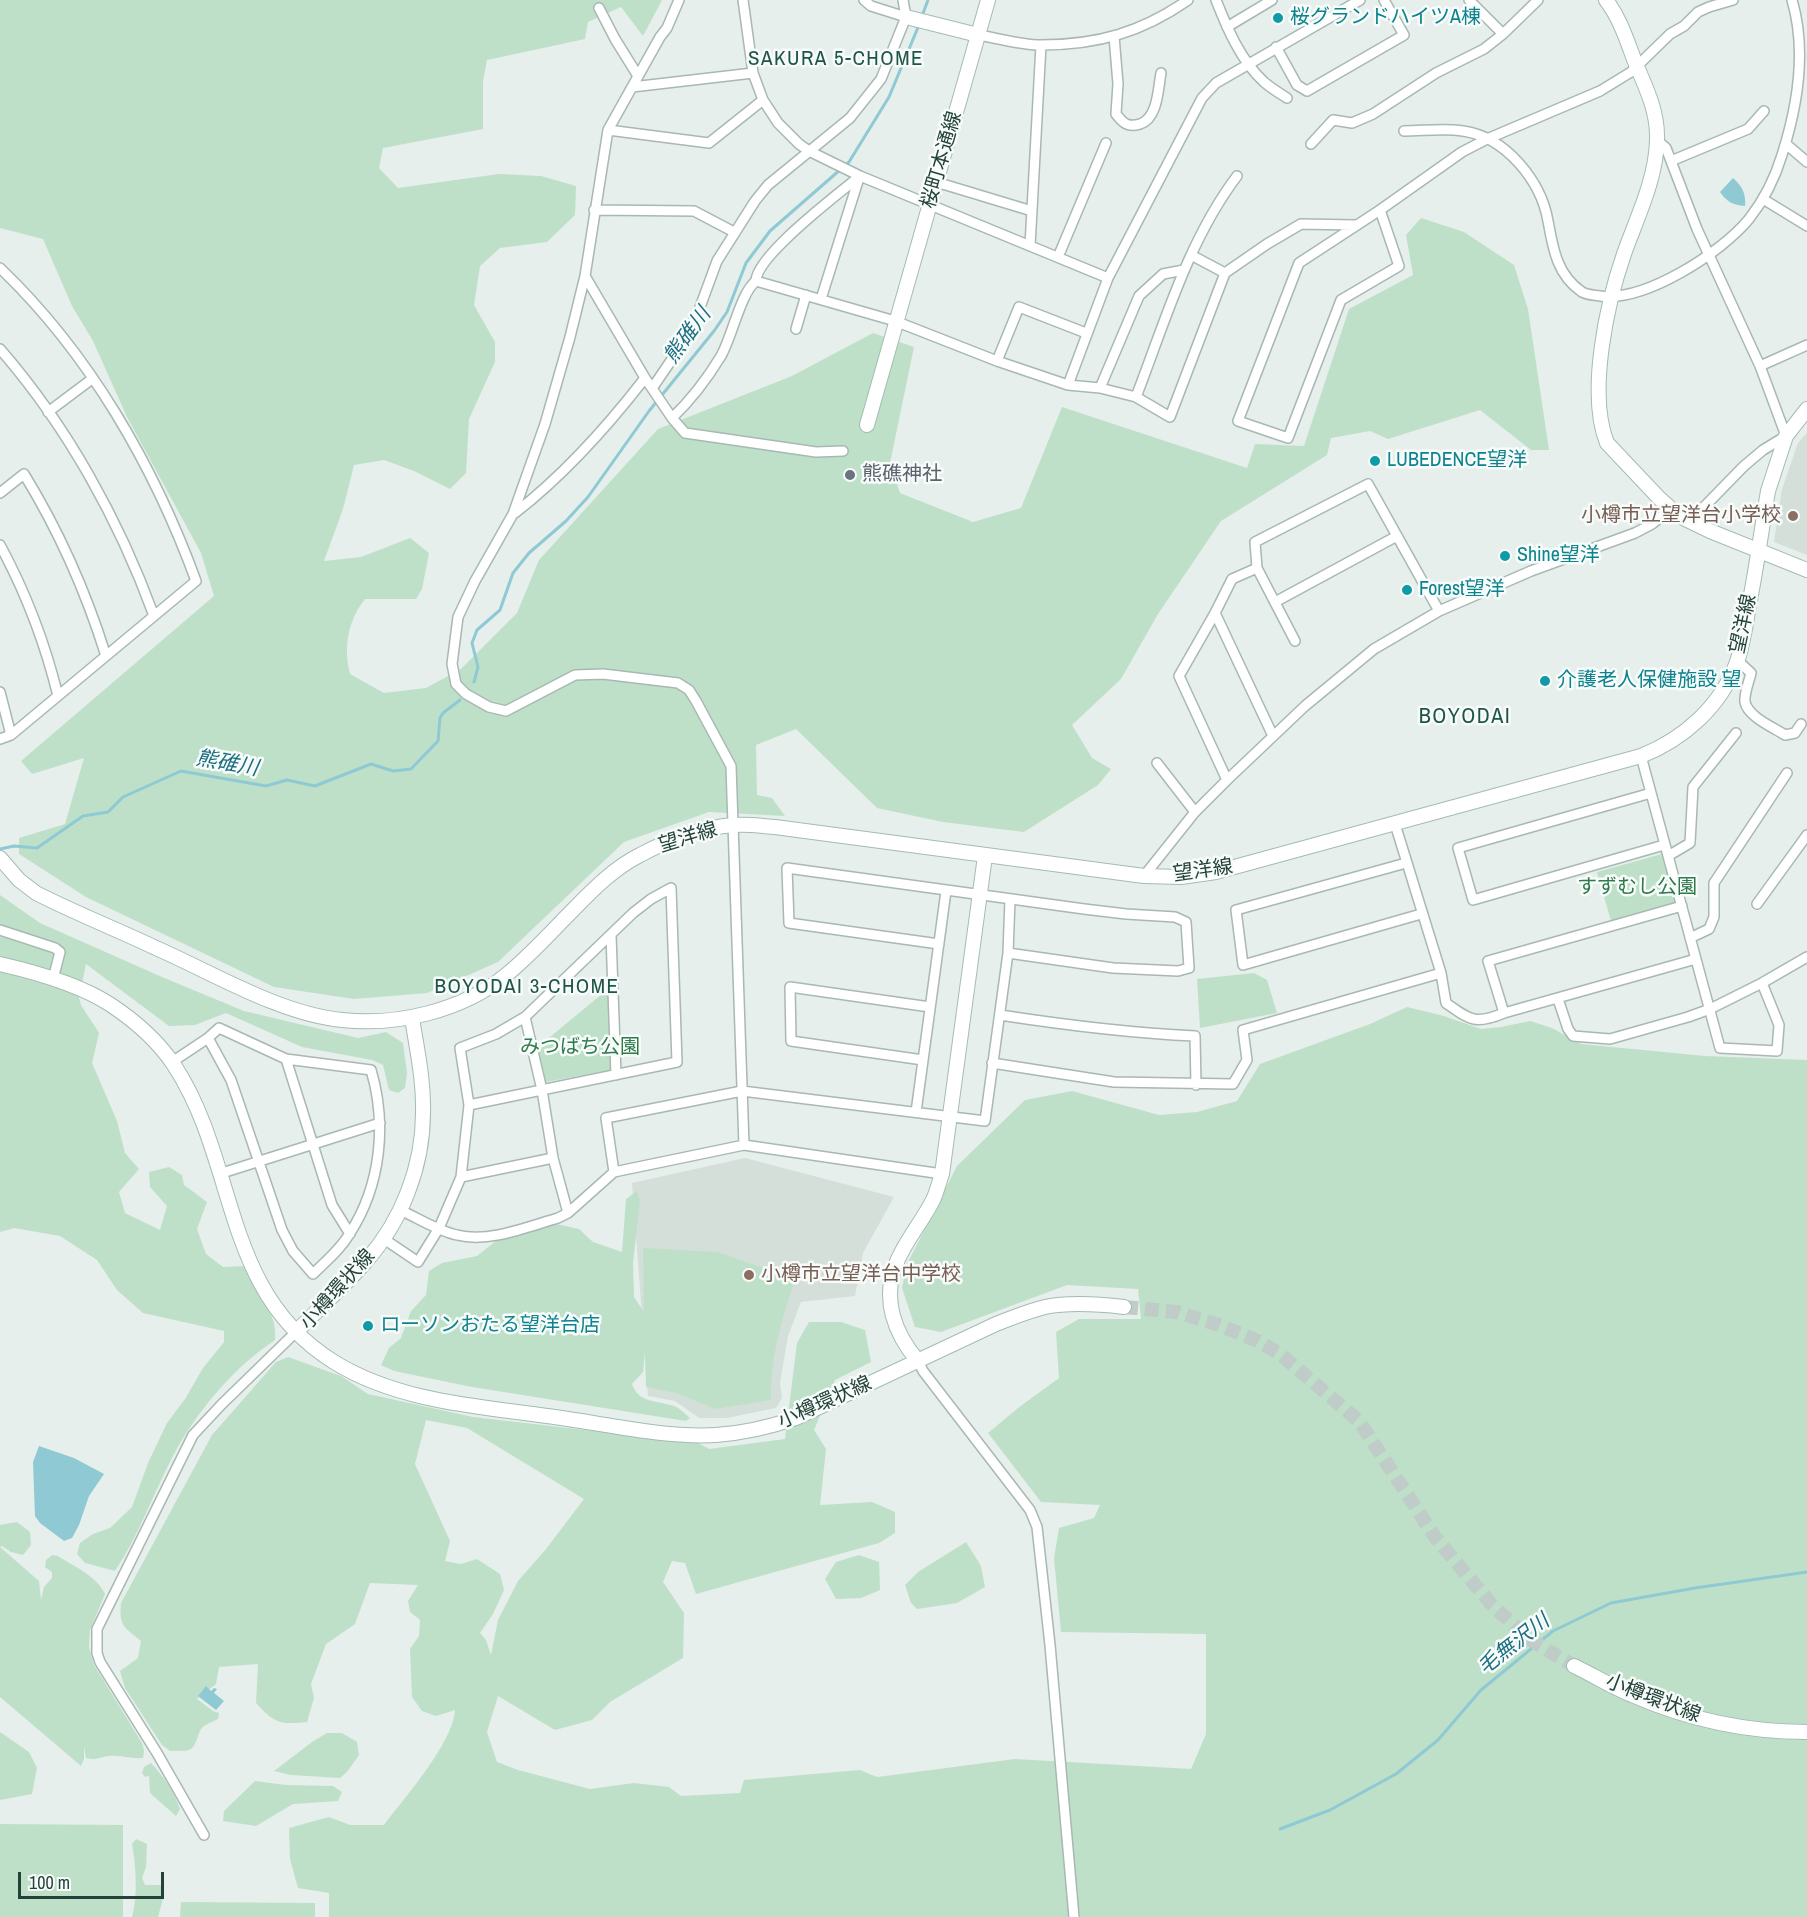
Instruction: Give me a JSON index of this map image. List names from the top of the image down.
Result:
{
  "streets": {
    "street": ["桜町本通線", "望洋線", "小樽環状線"]
  },
  "crossings": [
    ["望洋線", "小樽環状線"]
  ],
  "districts": ["SAKURA 5-CHOME", "BOYODAI", "BOYODAI 3-CHOME"],
  "water": ["熊碓川", "毛無沢川"],
  "parks": ["すずむし公園", "みつばち公園"],
  "places": [
    "桜グランドハイツA棟",
    "LUBEDENCE望洋",
    "熊礁神社",
    "小樽市立望洋台小学校",
    "Shine望洋",
    "Forest望洋",
    "介護老人保健施設 望",
    "小樽市立望洋台中学校",
    "ローソンおたる望洋台店"
  ],
  "scale_bar": "100 m"
}
